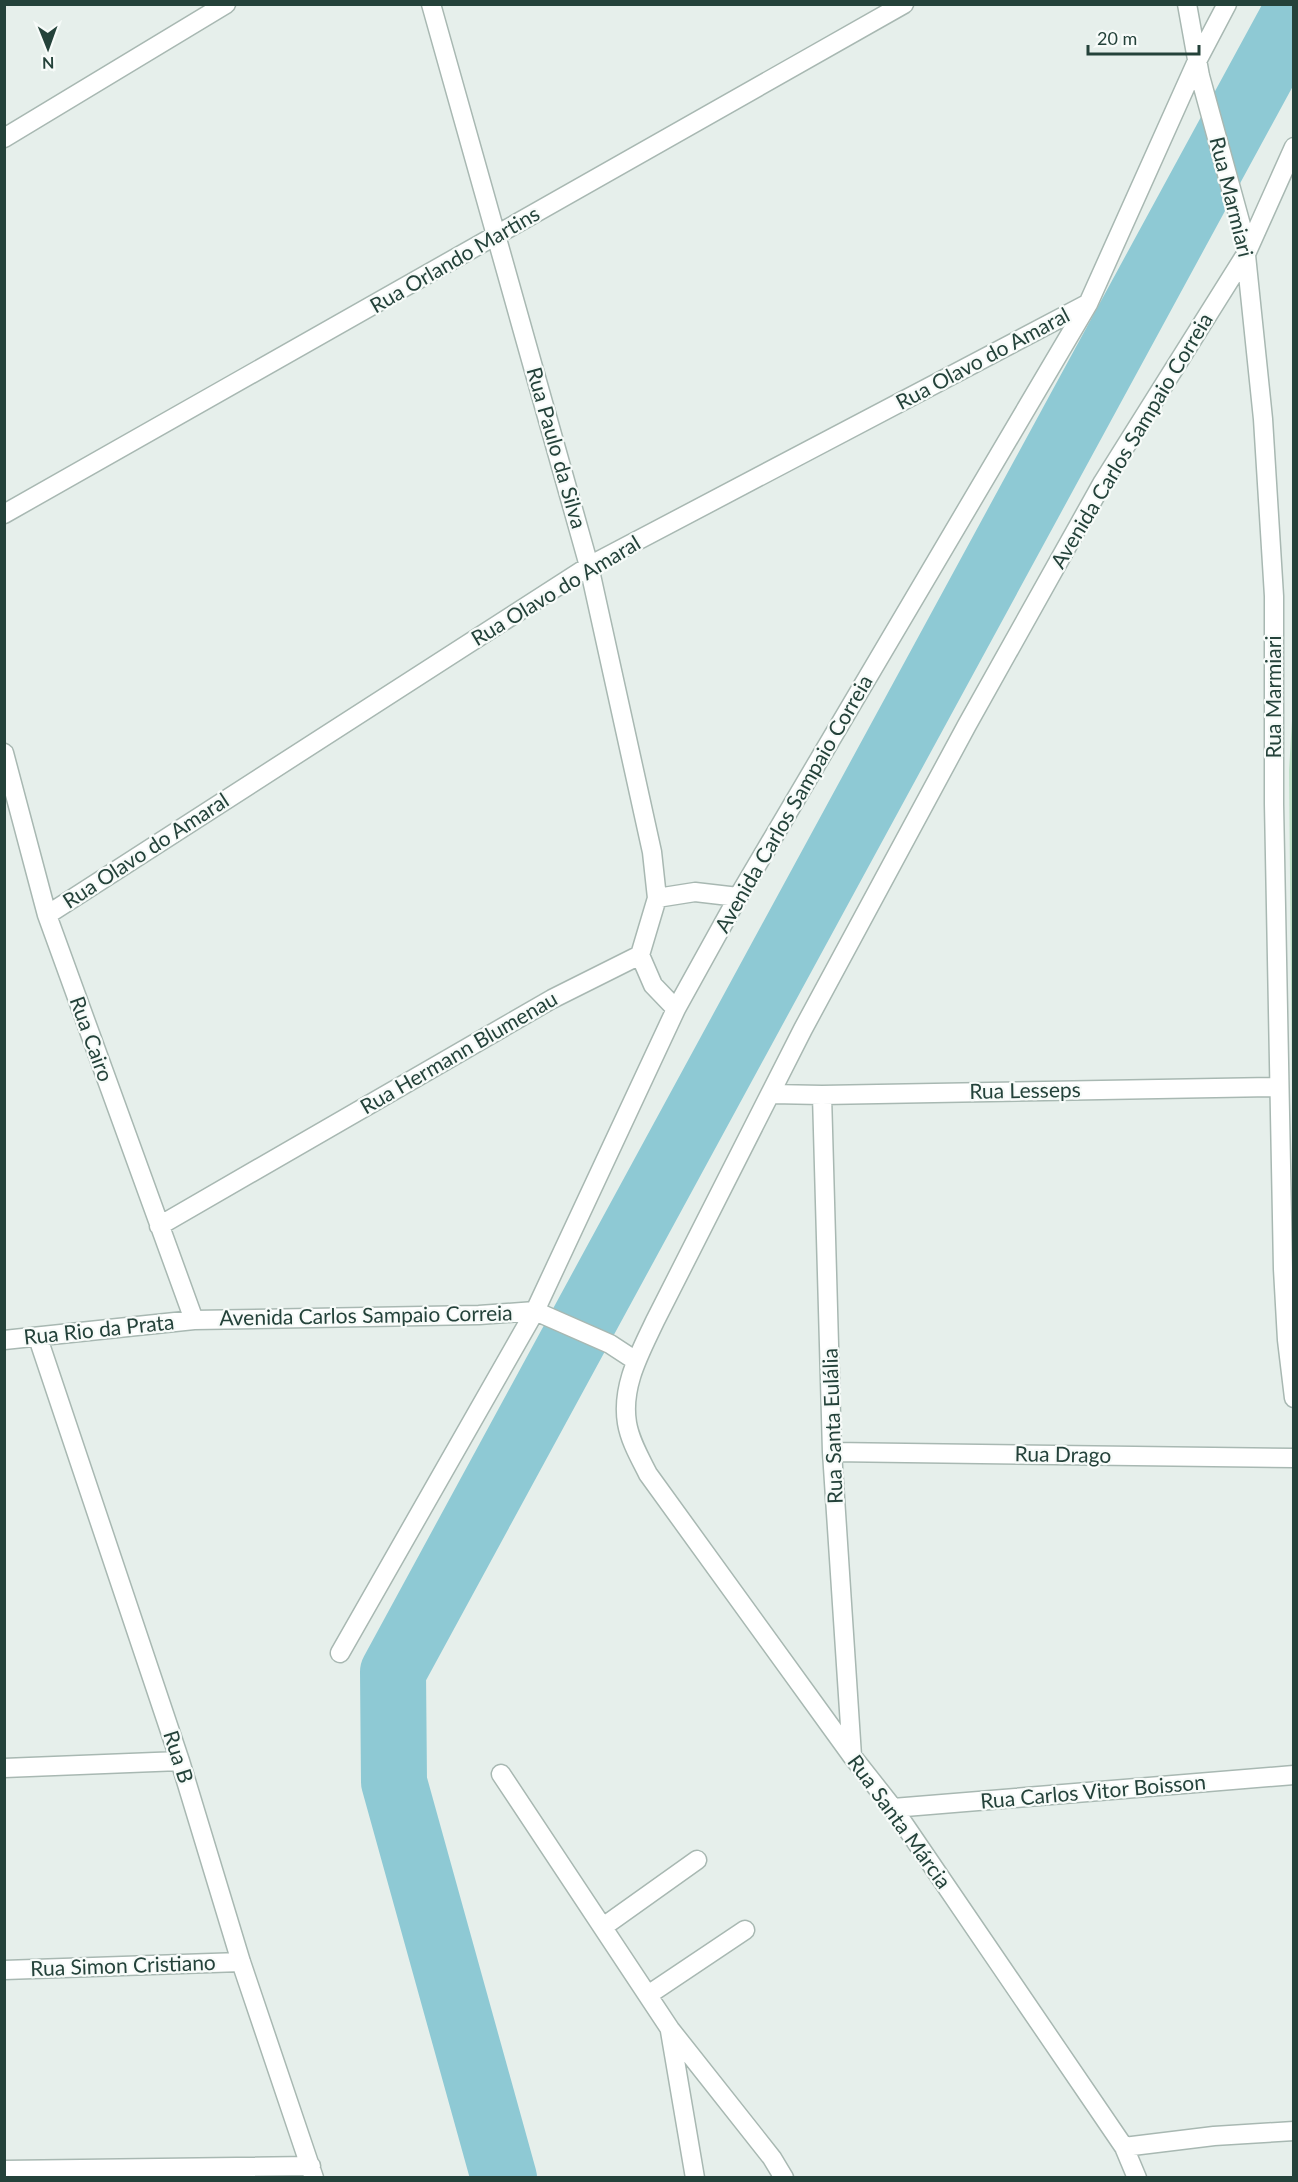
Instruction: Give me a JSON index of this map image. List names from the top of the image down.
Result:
{
  "streets": {
    "street": [
      "Rua Marmiari",
      "Rua Orlando Martins",
      "Rua Olavo do Amaral",
      "Avenida Carlos Sampaio Correia",
      "Rua Paulo da Silva",
      "Rua Cairo",
      "Rua Hermann Blumenau",
      "Rua Lesseps",
      "Rua Rio da Prata",
      "Rua Santa Eulália",
      "Rua Drago",
      "Rua B",
      "Rua Carlos Vitor Boisson",
      "Rua Santa Márcia",
      "Rua Simon Cristiano"
    ]
  },
  "crossings": [
    ["Rua Marmiari", "Avenida Carlos Sampaio Correia"],
    ["Rua Marmiari", "Rua Lesseps"],
    ["Rua Orlando Martins", "Rua Paulo da Silva"],
    ["Rua Olavo do Amaral", "Avenida Carlos Sampaio Correia"],
    ["Rua Olavo do Amaral", "Rua Paulo da Silva"],
    ["Rua Olavo do Amaral", "Rua Cairo"],
    ["Avenida Carlos Sampaio Correia", "Rua Cairo"],
    ["Avenida Carlos Sampaio Correia", "Rua Lesseps"],
    ["Avenida Carlos Sampaio Correia", "Rua Rio da Prata"],
    ["Avenida Carlos Sampaio Correia", "Rua Santa Márcia"],
    ["Rua Cairo", "Rua Hermann Blumenau"],
    ["Rua Cairo", "Rua Rio da Prata"],
    ["Rua Lesseps", "Rua Santa Eulália"],
    ["Rua Rio da Prata", "Rua B"],
    ["Rua Santa Eulália", "Rua Drago"],
    ["Rua Santa Eulália", "Rua Santa Márcia"],
    ["Rua B", "Rua Simon Cristiano"],
    ["Rua Carlos Vitor Boisson", "Rua Santa Márcia"]
  ],
  "scale_bar": "20 m",
  "north": "bottom"
}
